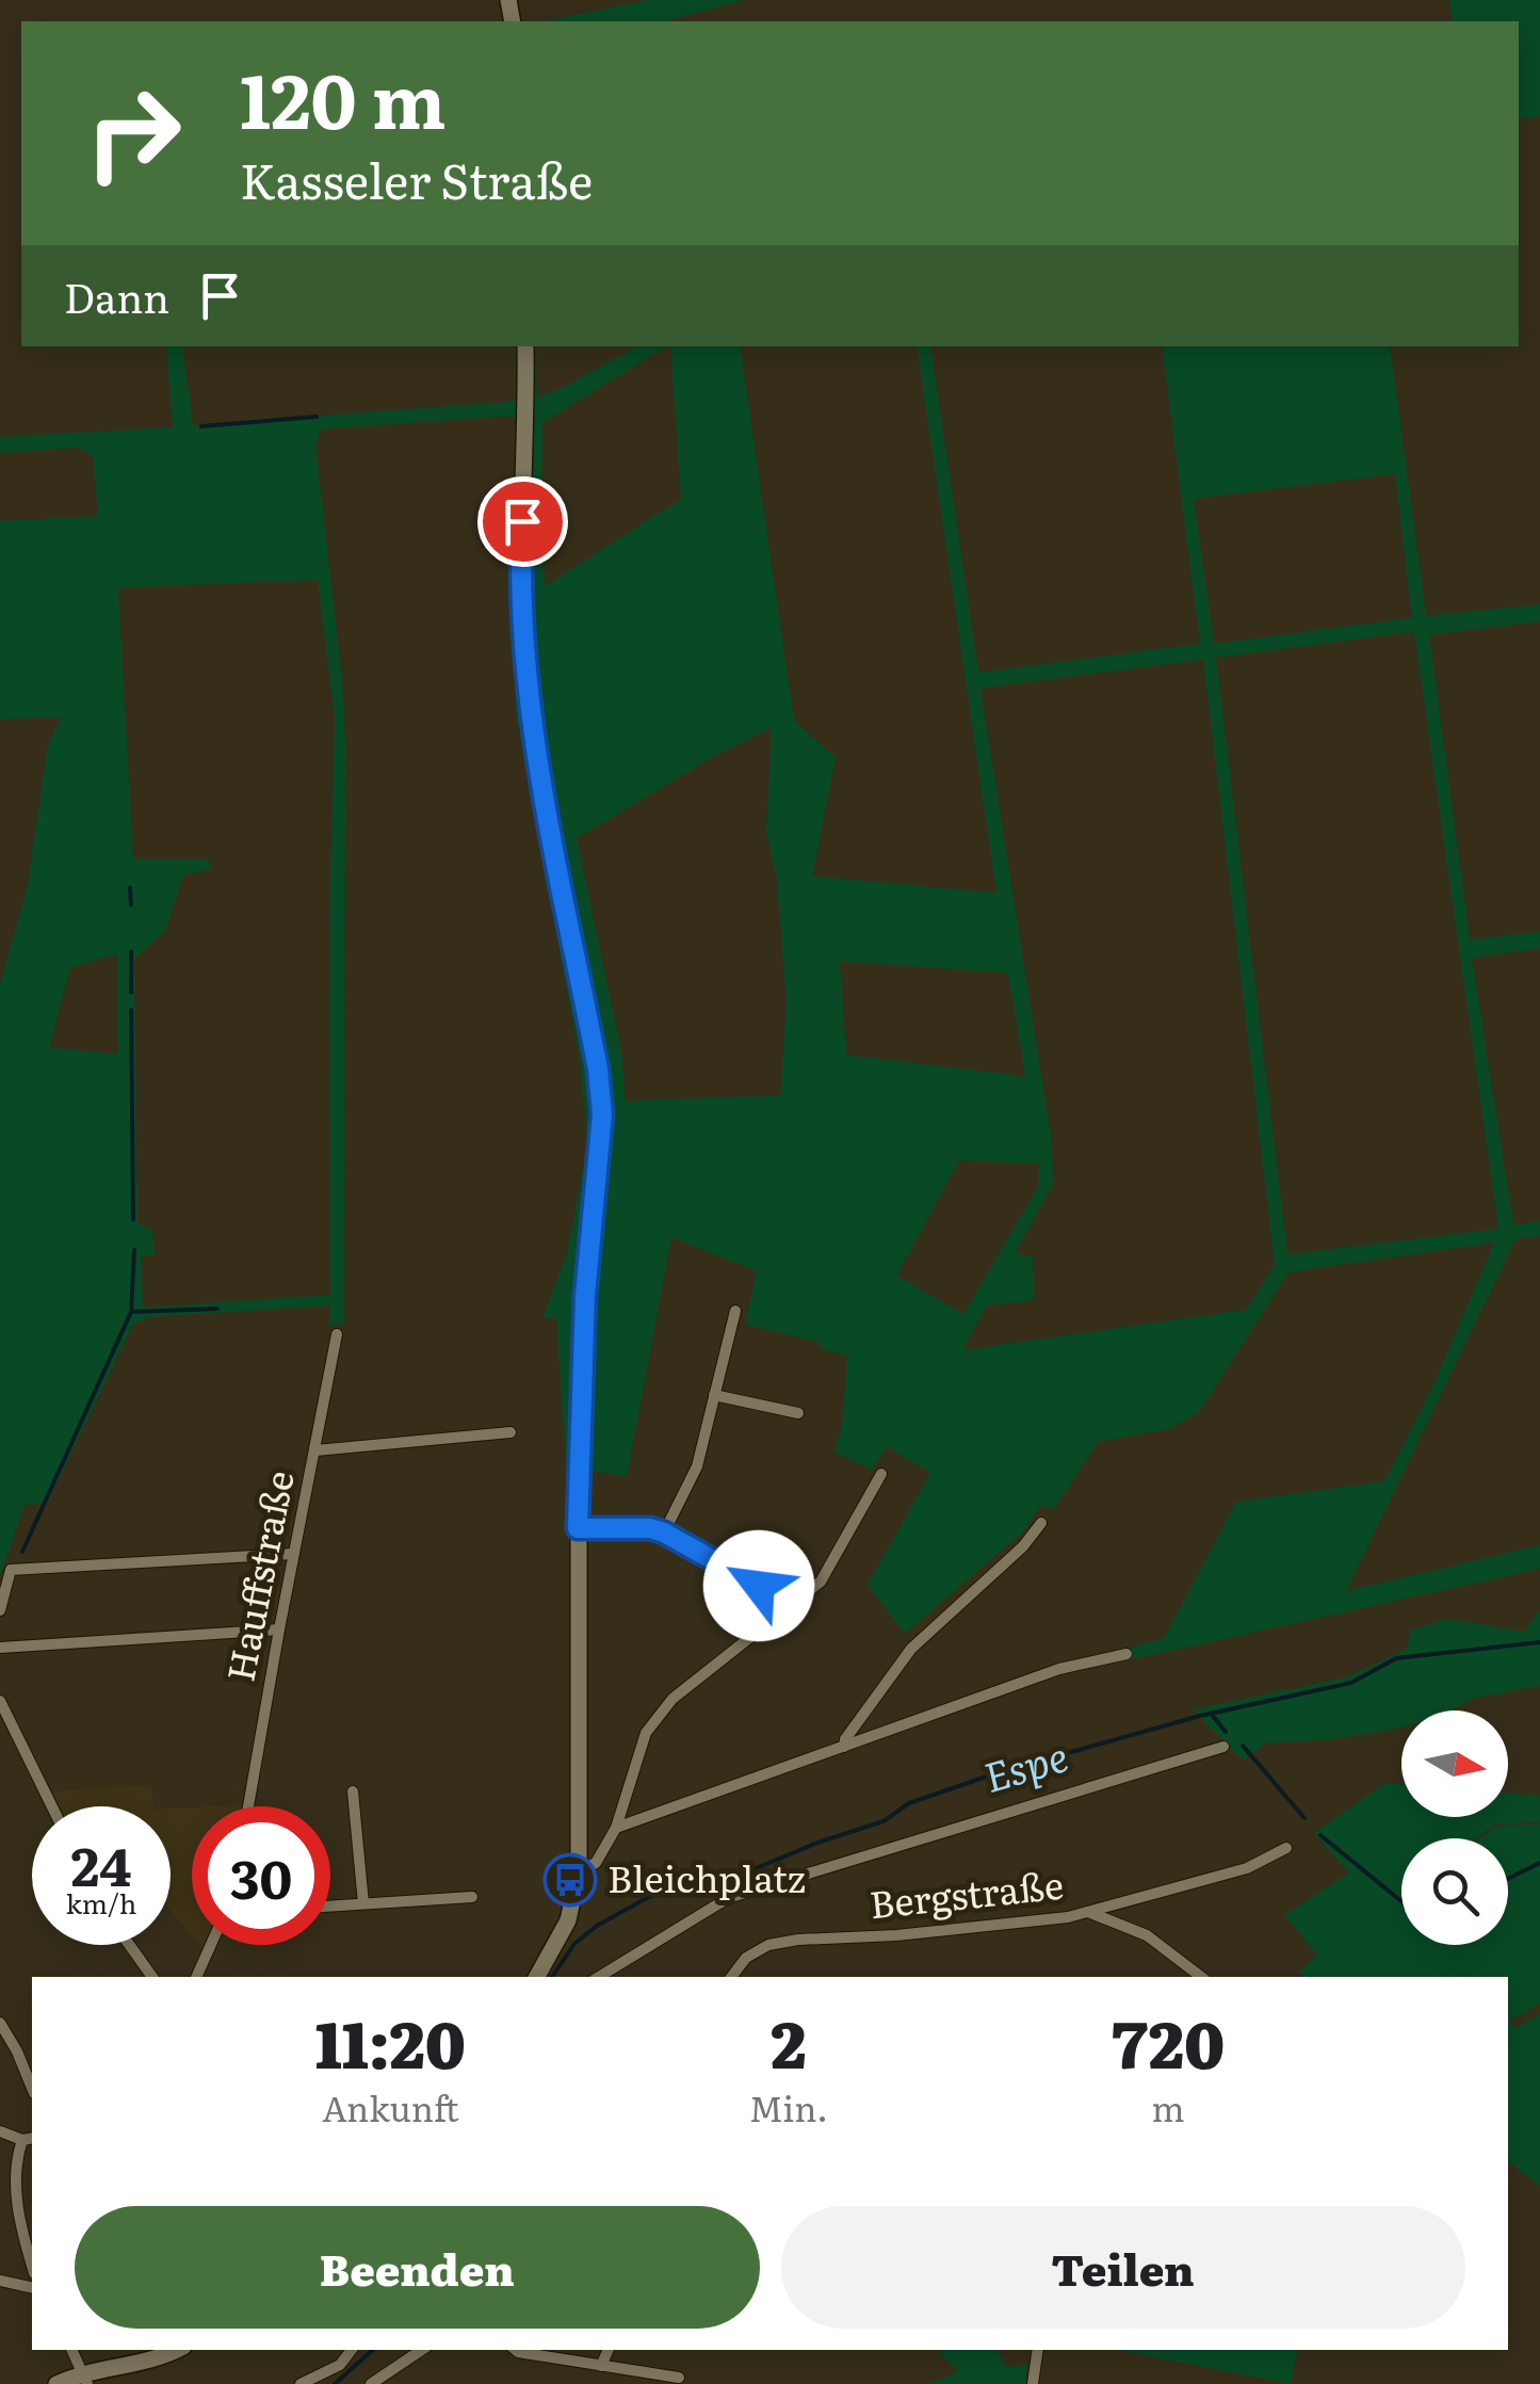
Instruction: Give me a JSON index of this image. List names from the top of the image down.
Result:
{
  "streets": {
    "street": ["Hauffstraße", "Bergstraße"]
  },
  "water": ["Espe"],
  "places": {
    "bus stop": ["Bleichplatz"]
  },
  "north": "right",
  "page": {
    "turn": ["120 m", "Kasseler Straße"],
    "then": "Dann",
    "speed": "24 km/h",
    "limit": "30",
    "eta": [
      "11:20",
      "Ankunft",
      "2",
      "Min.",
      "720",
      "m"
    ],
    "buttons": ["Beenden", "Teilen"]
  }
}
